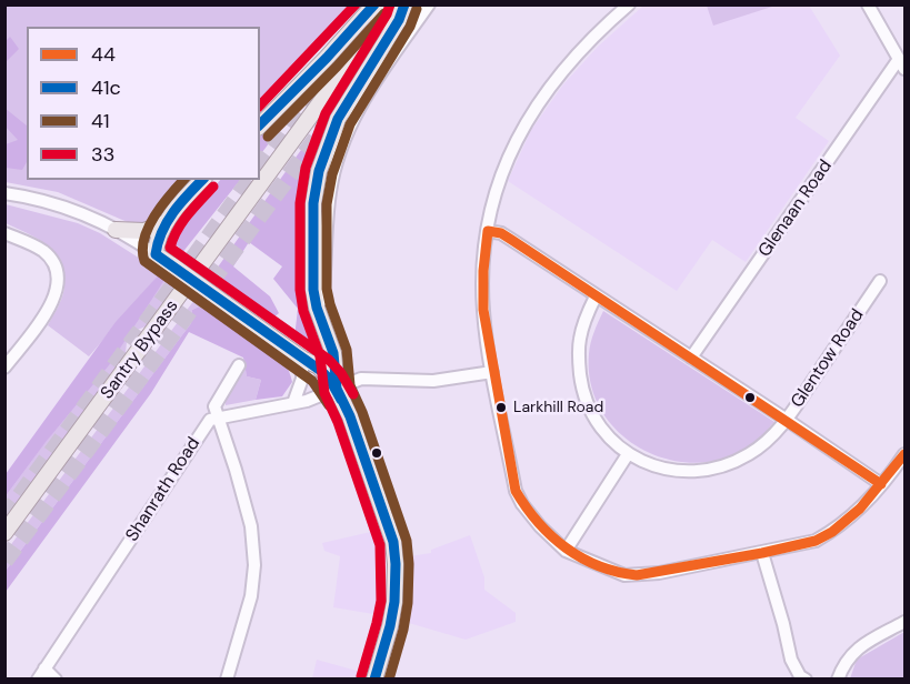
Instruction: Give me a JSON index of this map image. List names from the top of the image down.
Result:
{
  "streets": {
    "main road": ["Santry Bypass"],
    "street": ["Glenaan Road", "Glentow Road", "Shanrath Road"]
  },
  "places": ["Larkhill Road"],
  "lines": [
    "transit line 41c",
    "transit line 33",
    "transit line 41",
    "transit line 44"
  ],
  "legend": [
    "44",
    "41c",
    "41",
    "33"
  ]
}
